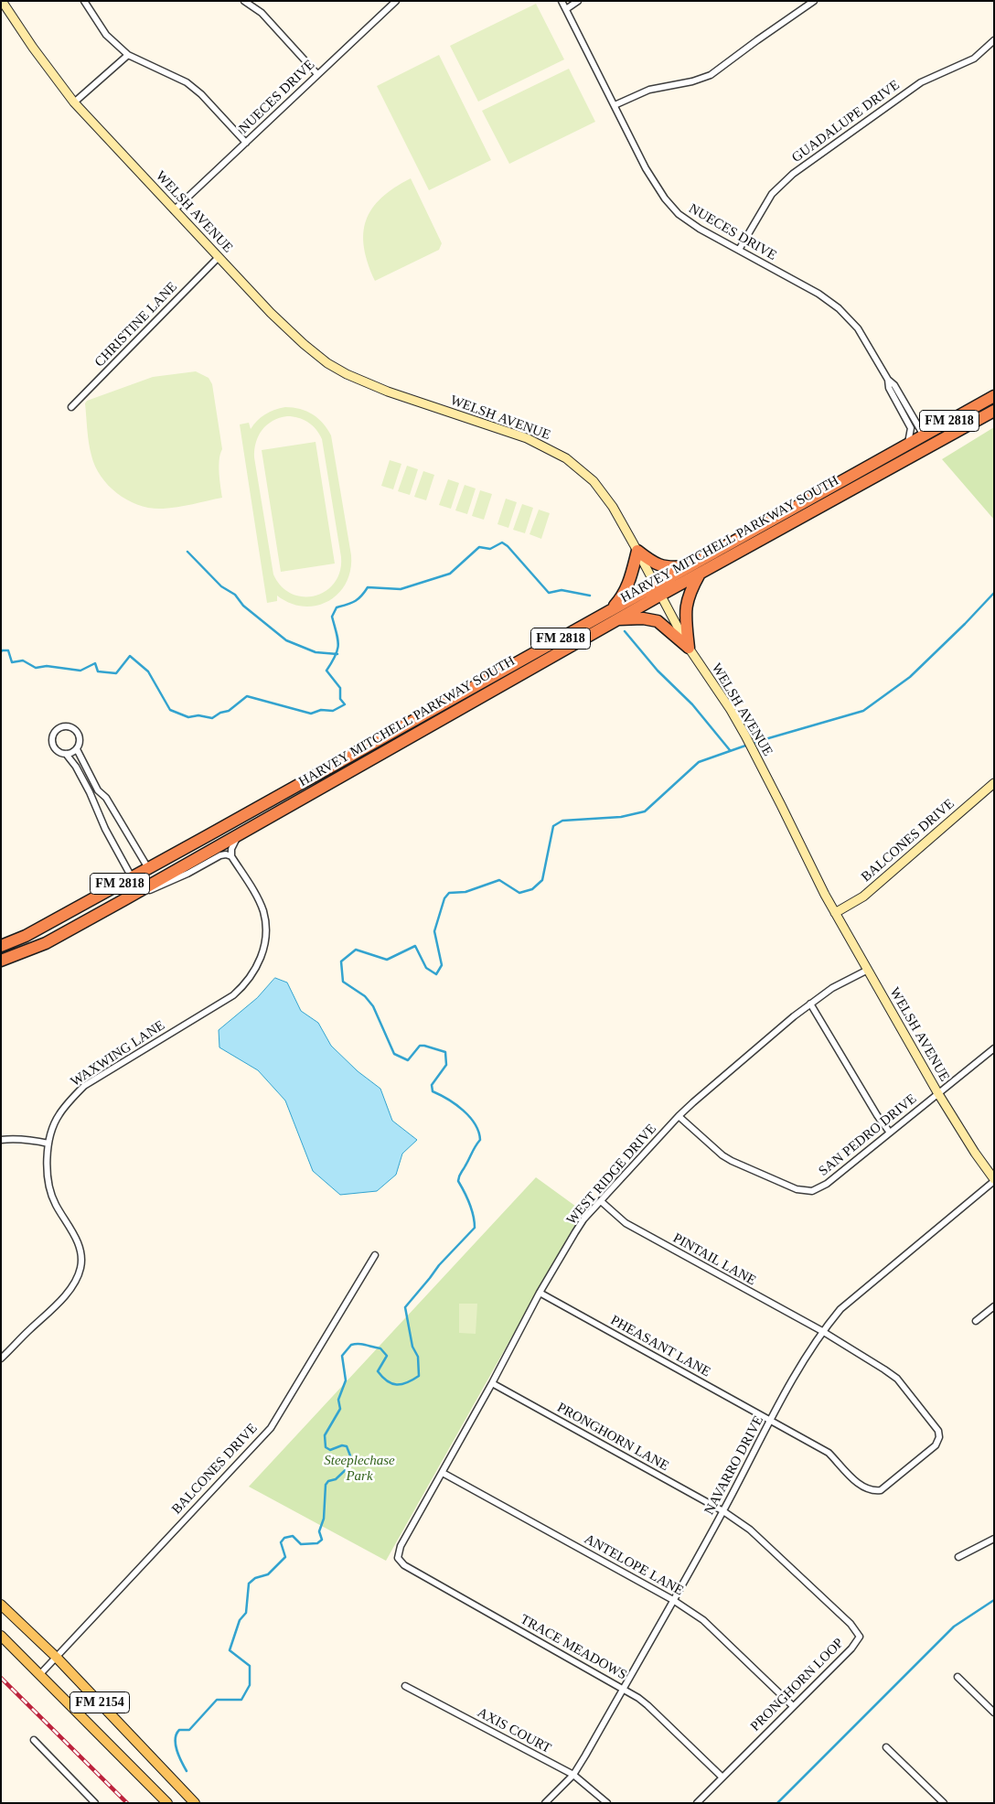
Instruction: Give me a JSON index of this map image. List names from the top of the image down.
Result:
{
  "streets": {
    "highway": ["FM 2818", "HARVEY MITCHELL PARKWAY SOUTH"],
    "main road": ["WELSH AVENUE", "BALCONES DRIVE", "FM 2154"],
    "street": [
      "NUECES DRIVE",
      "GUADALUPE DRIVE",
      "CHRISTINE LANE",
      "WAXWING LANE",
      "SAN PEDRO DRIVE",
      "WEST RIDGE DRIVE",
      "PINTAIL LANE",
      "PHEASANT LANE",
      "PRONGHORN LANE",
      "NAVARRO DRIVE",
      "ANTELOPE LANE",
      "TRACE MEADOWS",
      "PRONGHORN LOOP",
      "AXIS COURT"
    ]
  },
  "crossings": [
    ["NUECES DRIVE", "GUADALUPE DRIVE"],
    ["NUECES DRIVE", "WELSH AVENUE"],
    ["NUECES DRIVE", "HARVEY MITCHELL PARKWAY SOUTH"],
    ["WELSH AVENUE", "CHRISTINE LANE"],
    ["WELSH AVENUE", "HARVEY MITCHELL PARKWAY SOUTH"],
    ["WELSH AVENUE", "BALCONES DRIVE"],
    ["WELSH AVENUE", "SAN PEDRO DRIVE"],
    ["WELSH AVENUE", "WEST RIDGE DRIVE"],
    ["WELSH AVENUE", "NAVARRO DRIVE"],
    ["BALCONES DRIVE", "FM 2154"],
    ["SAN PEDRO DRIVE", "WEST RIDGE DRIVE"],
    ["WEST RIDGE DRIVE", "PINTAIL LANE"],
    ["WEST RIDGE DRIVE", "PHEASANT LANE"],
    ["WEST RIDGE DRIVE", "PRONGHORN LANE"],
    ["WEST RIDGE DRIVE", "ANTELOPE LANE"],
    ["WEST RIDGE DRIVE", "TRACE MEADOWS"],
    ["PINTAIL LANE", "PHEASANT LANE"],
    ["PINTAIL LANE", "NAVARRO DRIVE"],
    ["PHEASANT LANE", "NAVARRO DRIVE"],
    ["PRONGHORN LANE", "NAVARRO DRIVE"],
    ["PRONGHORN LANE", "PRONGHORN LOOP"],
    ["NAVARRO DRIVE", "ANTELOPE LANE"],
    ["NAVARRO DRIVE", "TRACE MEADOWS"],
    ["NAVARRO DRIVE", "PRONGHORN LOOP"],
    ["NAVARRO DRIVE", "AXIS COURT"],
    ["ANTELOPE LANE", "PRONGHORN LOOP"],
    ["TRACE MEADOWS", "PRONGHORN LOOP"]
  ],
  "parks": ["Steeplechase Park"]
}
